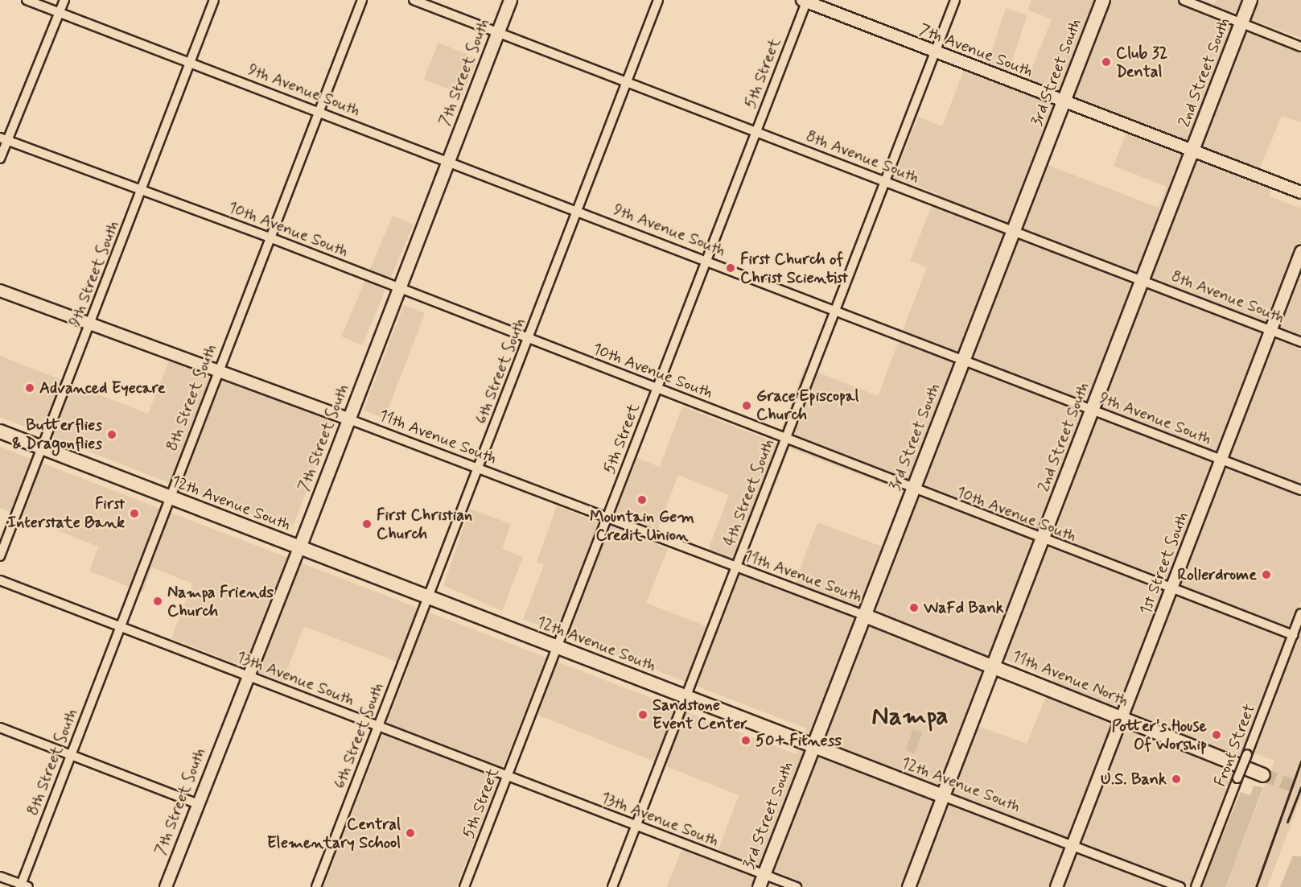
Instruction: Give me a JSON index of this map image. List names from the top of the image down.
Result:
{
  "streets": {
    "main road": [
      "7th Street South",
      "3rd Street South",
      "2nd Street South",
      "12th Avenue South",
      "11th Avenue North"
    ],
    "street": [
      "7th Avenue South",
      "5th Street",
      "9th Avenue South",
      "8th Avenue South",
      "10th Avenue South",
      "9th Street South",
      "6th Street South",
      "8th Street South",
      "11th Avenue South",
      "4th Street South",
      "1st Street South",
      "13th Avenue South",
      "Front Street"
    ]
  },
  "crossings": [
    ["7th Avenue South", "3rd Street South"],
    ["7th Avenue South", "2nd Street South"],
    ["7th Avenue South", "5th Street"],
    ["7th Avenue South", "4th Street South"],
    ["7th Street South", "9th Avenue South"],
    ["7th Street South", "8th Avenue South"],
    ["7th Street South", "10th Avenue South"],
    ["7th Street South", "11th Avenue South"],
    ["7th Street South", "12th Avenue South"],
    ["7th Street South", "13th Avenue South"],
    ["3rd Street South", "9th Avenue South"],
    ["3rd Street South", "8th Avenue South"],
    ["3rd Street South", "10th Avenue South"],
    ["3rd Street South", "11th Avenue South"],
    ["3rd Street South", "12th Avenue South"],
    ["3rd Street South", "13th Avenue South"],
    ["3rd Street South", "11th Avenue North"],
    ["2nd Street South", "9th Avenue South"],
    ["2nd Street South", "8th Avenue South"],
    ["2nd Street South", "10th Avenue South"],
    ["2nd Street South", "12th Avenue South"],
    ["2nd Street South", "11th Avenue North"],
    ["5th Street", "9th Avenue South"],
    ["5th Street", "8th Avenue South"],
    ["5th Street", "10th Avenue South"],
    ["5th Street", "11th Avenue South"],
    ["5th Street", "12th Avenue South"],
    ["5th Street", "13th Avenue South"],
    ["9th Avenue South", "9th Street South"],
    ["9th Avenue South", "6th Street South"],
    ["9th Avenue South", "8th Street South"],
    ["9th Avenue South", "4th Street South"],
    ["9th Avenue South", "1st Street South"],
    ["8th Avenue South", "6th Street South"],
    ["8th Avenue South", "4th Street South"],
    ["8th Avenue South", "1st Street South"],
    ["10th Avenue South", "9th Street South"],
    ["10th Avenue South", "6th Street South"],
    ["10th Avenue South", "8th Street South"],
    ["10th Avenue South", "4th Street South"],
    ["10th Avenue South", "1st Street South"],
    ["10th Avenue South", "Front Street"],
    ["9th Street South", "11th Avenue South"],
    ["9th Street South", "12th Avenue South"],
    ["6th Street South", "11th Avenue South"],
    ["6th Street South", "12th Avenue South"],
    ["6th Street South", "13th Avenue South"],
    ["8th Street South", "11th Avenue South"],
    ["8th Street South", "12th Avenue South"],
    ["8th Street South", "13th Avenue South"],
    ["11th Avenue South", "4th Street South"],
    ["11th Avenue South", "11th Avenue North"],
    ["4th Street South", "12th Avenue South"],
    ["4th Street South", "13th Avenue South"],
    ["12th Avenue South", "1st Street South"],
    ["1st Street South", "11th Avenue North"]
  ],
  "districts": ["Nampa"],
  "places": [
    "Club 32 Dental",
    "First Church of Christ Scientist",
    "Advanced Eyecare",
    "Grace Episcopal Church",
    "Butterflies & Dragonflies",
    "Mountain Gem Credit Union",
    "First Interstate Bank",
    "First Christian Church",
    "Rollerdrome",
    "Nampa Friends Church",
    "WaFd Bank",
    "Sandstone Event Center",
    "Potter's House Of Worship",
    "50+ Fitness",
    "U.S. Bank",
    "Central Elementary School"
  ]
}
